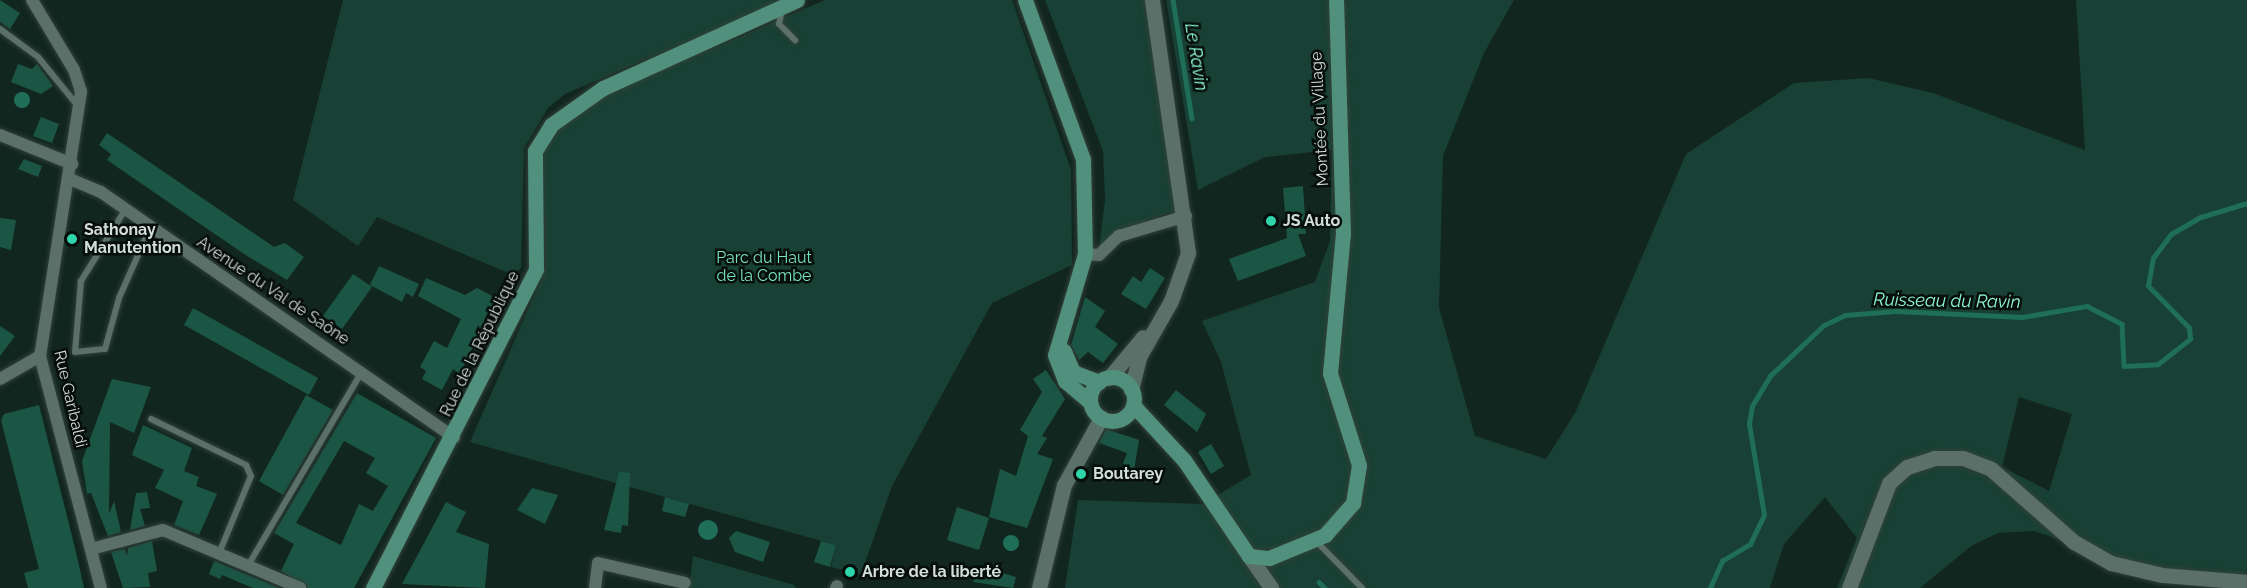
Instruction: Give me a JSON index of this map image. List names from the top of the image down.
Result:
{
  "streets": {
    "main road": ["Montée du Village", "Rue de la République"],
    "street": ["Avenue du Val de Saône", "Rue Garibaldi"]
  },
  "crossings": [
    ["Avenue du Val de Saône", "Rue de la République"],
    ["Avenue du Val de Saône", "Rue Garibaldi"]
  ],
  "water": ["Le Ravin", "Ruisseau du Ravin"],
  "parks": ["Parc du Haut de la Combe"],
  "places": [
    "JS Auto",
    "Sathonay Manutention",
    "Boutarey",
    "Arbre de la liberté"
  ]
}
